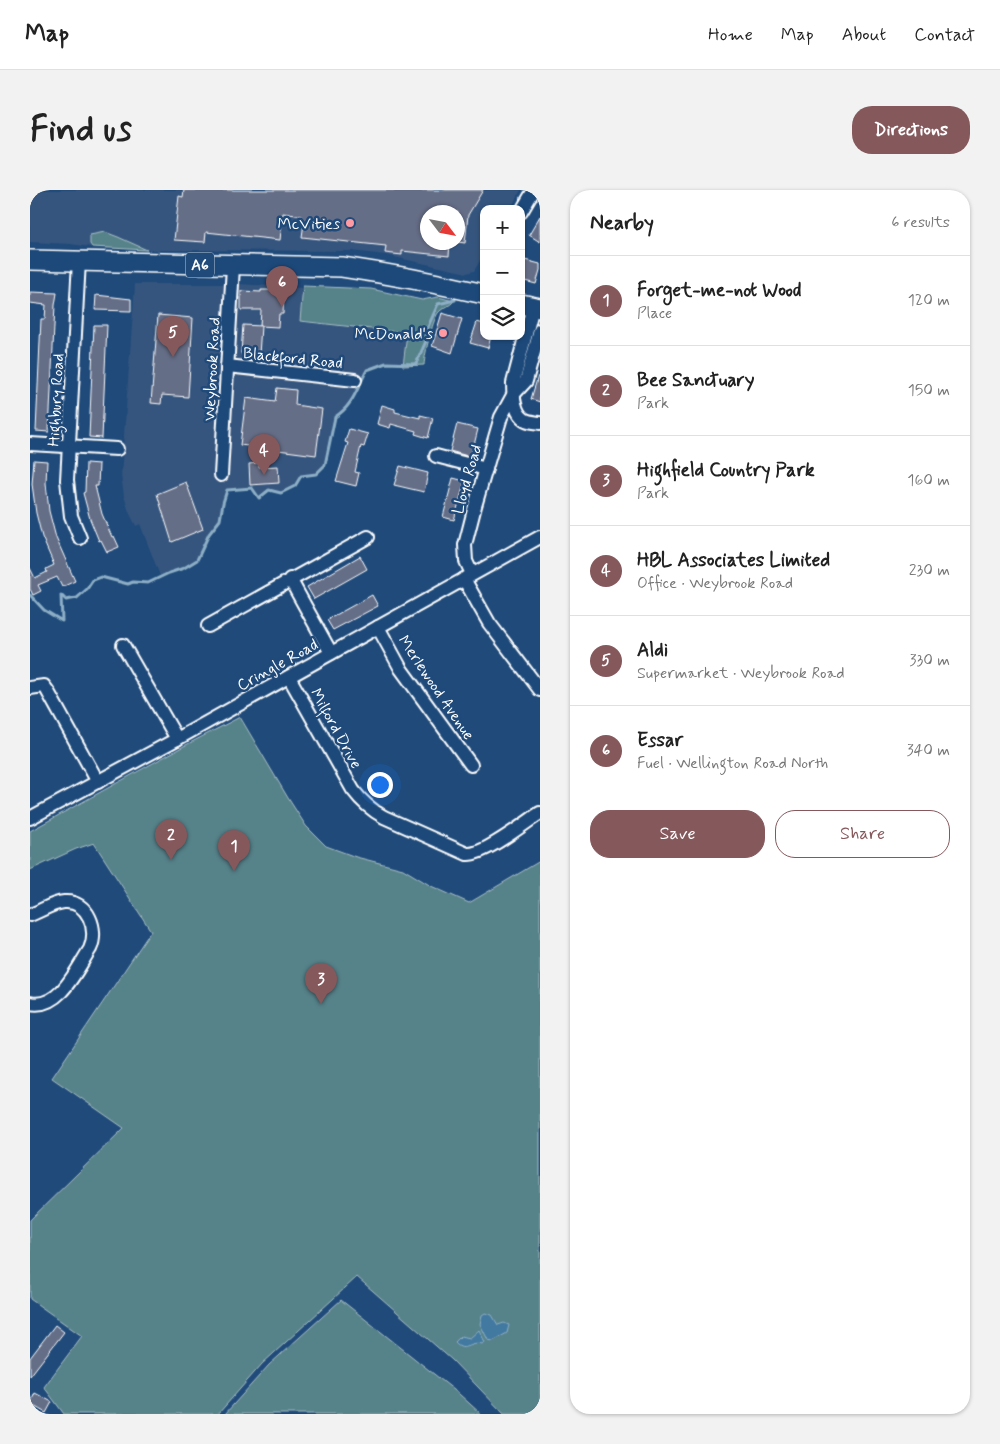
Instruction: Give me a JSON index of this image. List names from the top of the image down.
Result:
{
  "streets": {
    "highway": ["A6"],
    "street": [
      "Blackford Road",
      "Weybrook Road",
      "Highbury Road",
      "Lloyd Road",
      "Cringle Road",
      "Merlewood Avenue",
      "Milford Drive"
    ]
  },
  "crossings": [
    ["A6", "Weybrook Road"],
    ["A6", "Highbury Road"],
    ["Blackford Road", "Weybrook Road"],
    ["Lloyd Road", "Cringle Road"],
    ["Cringle Road", "Merlewood Avenue"],
    ["Cringle Road", "Milford Drive"]
  ],
  "places": ["McVities", "McDonald's"],
  "north": "bottom right",
  "page": {
    "header": "Map",
    "nav": [
      "Home",
      "Map",
      "About",
      "Contact"
    ],
    "buttons": [
      "Directions",
      ["Save", "Share"]
    ],
    "title": "Find us",
    "heading": ["Nearby", "6 results"],
    "map_buttons": ["+", "−"],
    "list": [
      {
        "mark": "1",
        "name": "Forget-me-not Wood",
        "note": "Place",
        "value": "120 m"
      },
      {
        "mark": "2",
        "name": "Bee Sanctuary",
        "note": "Park",
        "value": "150 m"
      },
      {
        "mark": "3",
        "name": "Highfield Country Park",
        "note": "Park",
        "value": "160 m"
      },
      {
        "mark": "4",
        "name": "HBL Associates Limited",
        "note": "Office · Weybrook Road",
        "value": "230 m"
      },
      {
        "mark": "5",
        "name": "Aldi",
        "note": "Supermarket · Weybrook Road",
        "value": "330 m"
      },
      {
        "mark": "6",
        "name": "Essar",
        "note": "Fuel · Wellington Road North",
        "value": "340 m"
      }
    ],
    "pins": [
      "6",
      "5",
      "4",
      "2",
      "1",
      "3"
    ]
  }
}
